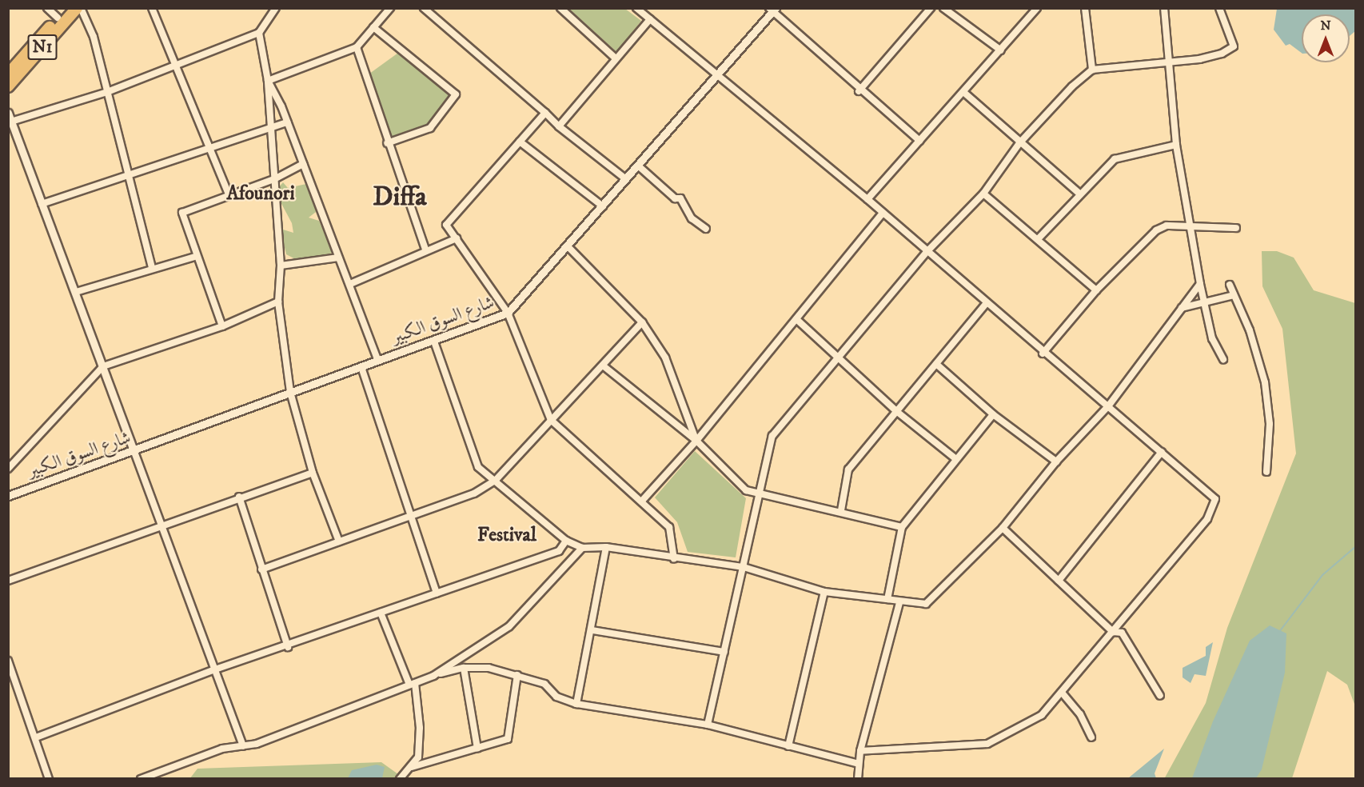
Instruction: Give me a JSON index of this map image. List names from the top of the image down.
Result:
{
  "streets": {
    "highway": ["N1"],
    "street": ["شارع السوق الكبير"]
  },
  "districts": ["Afounori", "Diffa", "Festival"],
  "north": "top"
}
